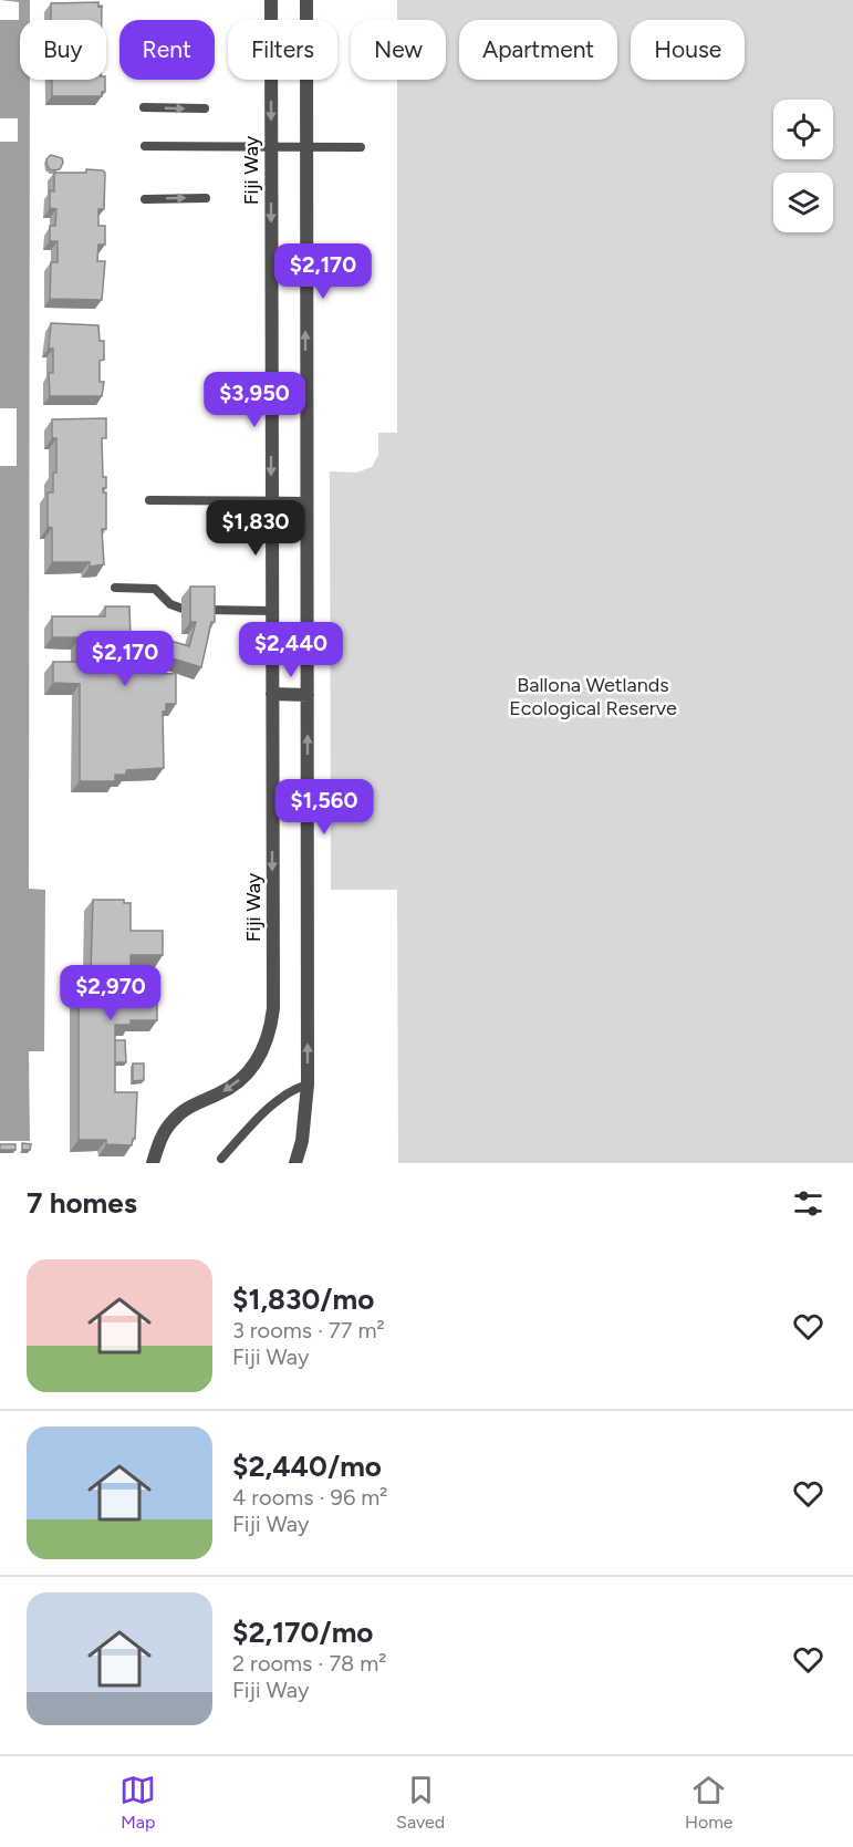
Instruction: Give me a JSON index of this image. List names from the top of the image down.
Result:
{
  "streets": {
    "street": ["Fiji Way"]
  },
  "parks": ["Ballona Wetlands Ecological Reserve"],
  "page": {
    "chip": [
      "Buy",
      "Rent",
      "Filters",
      "New",
      "Apartment",
      "House"
    ],
    "price": [
      "$2,170",
      "$3,950",
      "$1,830",
      "$2,440",
      "$2,170",
      "$1,560",
      "$2,970"
    ],
    "heading": "7 homes",
    "list": [
      {
        "name": "$1,830/mo",
        "note": "3 rooms · 77 m² · Fiji Way"
      },
      {
        "name": "$2,440/mo",
        "note": "4 rooms · 96 m² · Fiji Way"
      },
      {
        "name": "$2,170/mo",
        "note": "2 rooms · 78 m² · Fiji Way"
      }
    ],
    "tabs": ["Map", "Saved", "Home"]
  }
}
